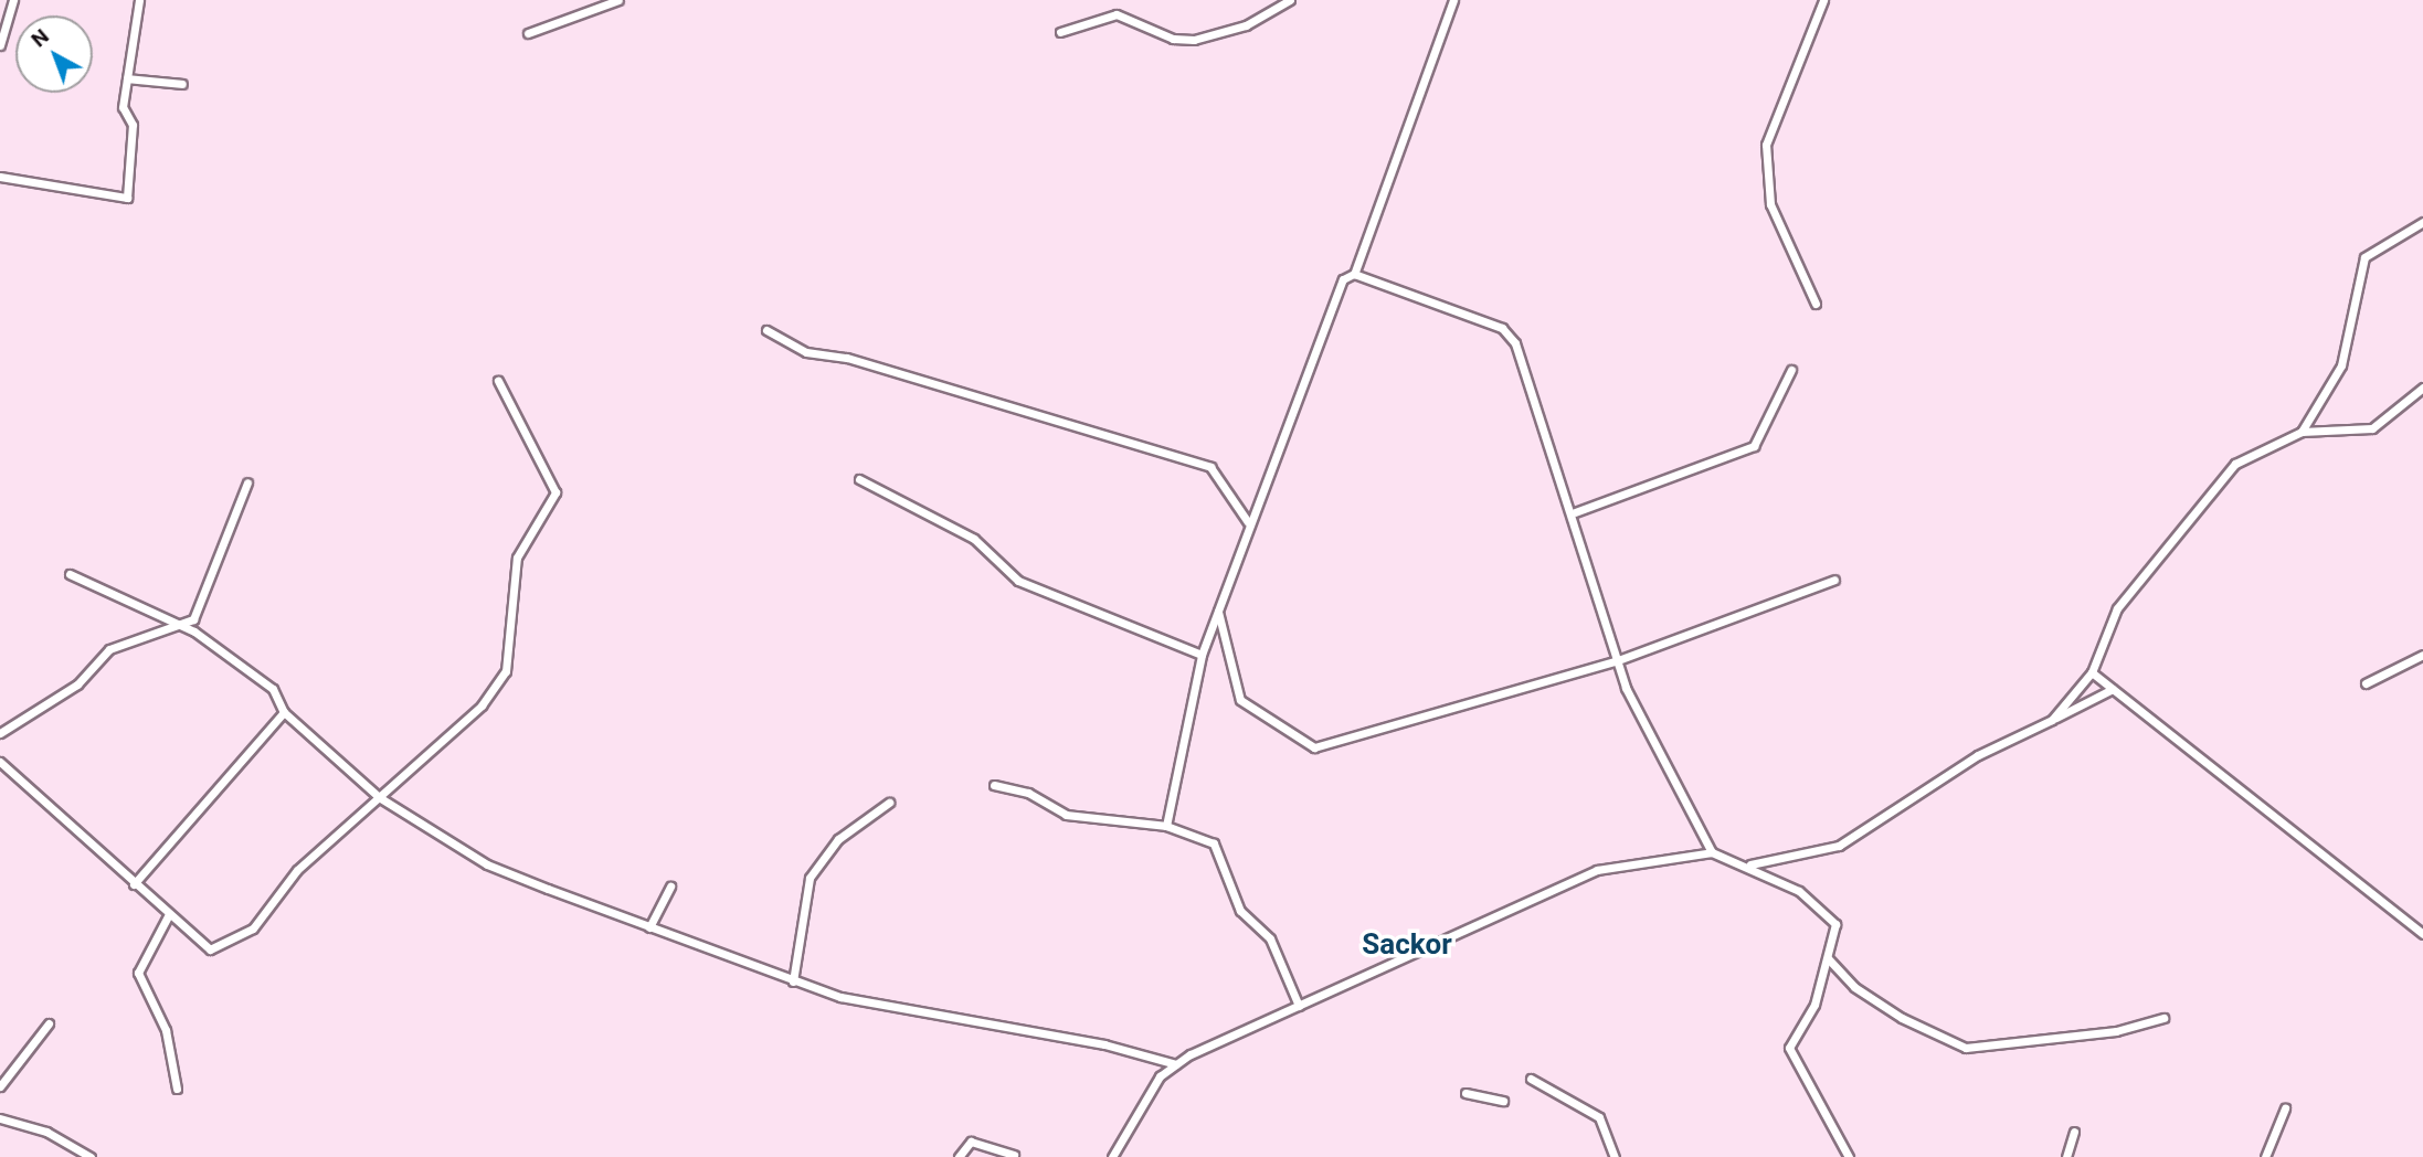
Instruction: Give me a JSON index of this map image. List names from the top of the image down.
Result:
{
  "districts": ["Sackor"],
  "north": "top left"
}
